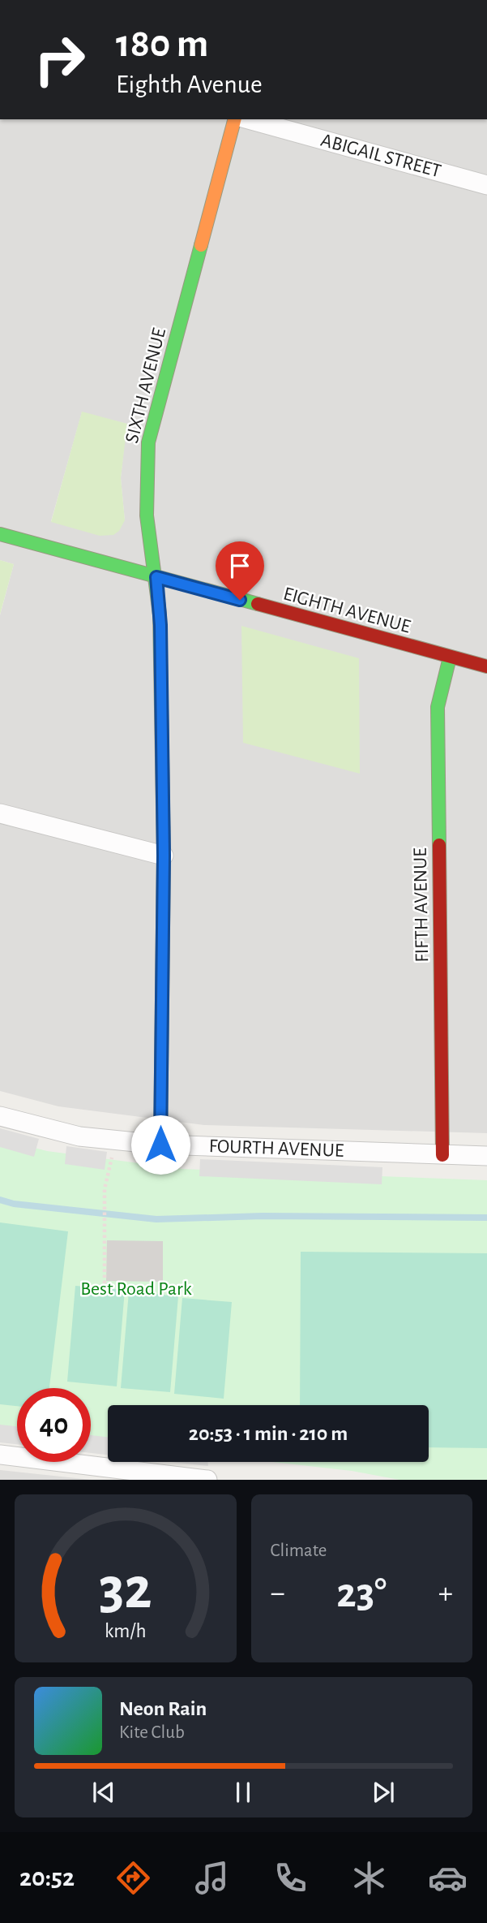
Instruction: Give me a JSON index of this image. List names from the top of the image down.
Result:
{
  "streets": {
    "street": [
      "ABIGAIL STREET",
      "SIXTH AVENUE",
      "EIGHTH AVENUE",
      "FIFTH AVENUE",
      "FOURTH AVENUE"
    ]
  },
  "crossings": [
    ["SIXTH AVENUE", "EIGHTH AVENUE"],
    ["SIXTH AVENUE", "FOURTH AVENUE"],
    ["EIGHTH AVENUE", "FIFTH AVENUE"],
    ["FIFTH AVENUE", "FOURTH AVENUE"]
  ],
  "parks": ["Best Road Park"],
  "page": {
    "turn": ["180 m", "Eighth Avenue"],
    "limit": "40",
    "trip": "20:53 · 1 min · 210 m",
    "tile": "Climate",
    "heat": ["−", "23°", "+"],
    "song": ["Neon Rain", "Kite Club"],
    "tabs": "20:52",
    "gauge": ["32", "km/h"]
  }
}
